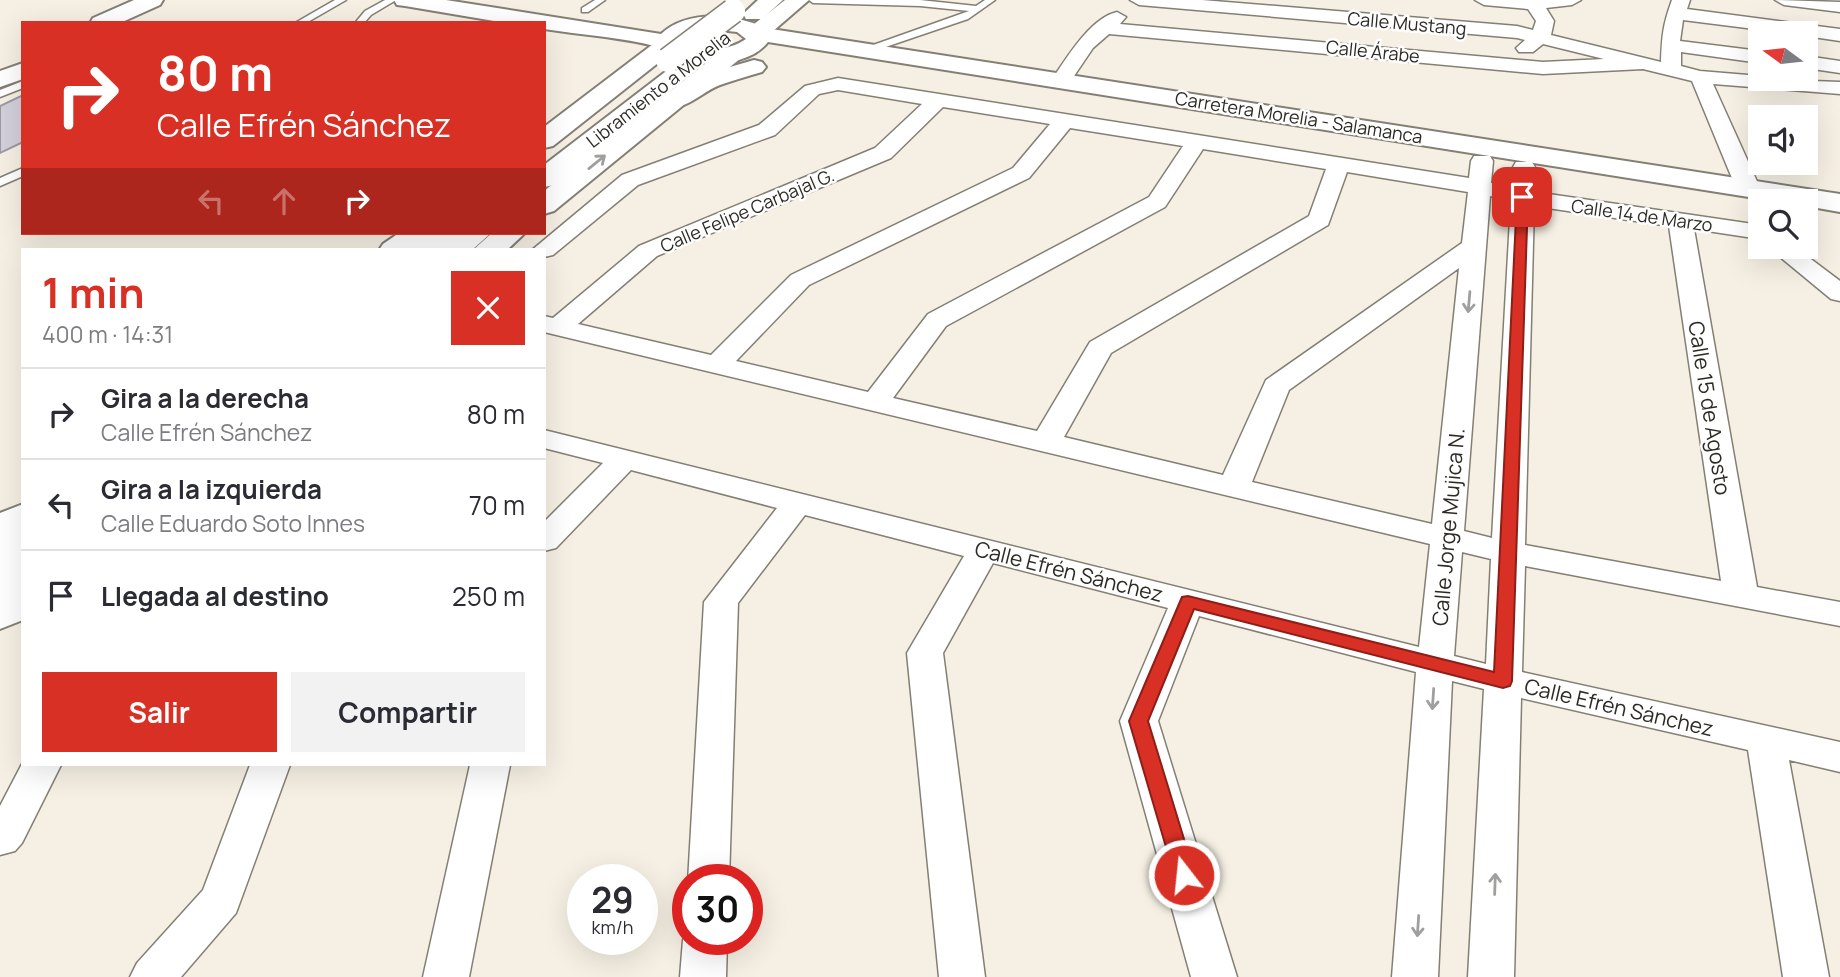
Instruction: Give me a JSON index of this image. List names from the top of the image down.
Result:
{
  "streets": {
    "main road": ["Libramiento a Morelia", "Carretera Morelia - Salamanca"],
    "street": [
      "Calle Mustang",
      "Calle Árabe",
      "Calle Felipe Carbajal G.",
      "Calle 14 de Marzo",
      "Calle 15 de Agosto",
      "Calle Jorge Mujica N.",
      "Calle Efrén Sánchez"
    ]
  },
  "crossings": [
    ["Calle Mustang", "Calle Árabe"],
    ["Libramiento a Morelia", "Carretera Morelia - Salamanca"],
    ["Carretera Morelia - Salamanca", "Calle 14 de Marzo"],
    ["Carretera Morelia - Salamanca", "Calle Jorge Mujica N."],
    ["Calle 14 de Marzo", "Calle 15 de Agosto"],
    ["Calle Jorge Mujica N.", "Calle Efrén Sánchez"]
  ],
  "north": "left",
  "page": {
    "turn": ["80 m", "Calle Efrén Sánchez"],
    "heading": ["1 min", "400 m · 14:31"],
    "list": [
      {
        "name": "Gira a la derecha",
        "note": "Calle Efrén Sánchez",
        "value": "80 m"
      },
      {
        "name": "Gira a la izquierda",
        "note": "Calle Eduardo Soto Innes",
        "value": "70 m"
      },
      {
        "name": "Llegada al destino",
        "value": "250 m"
      }
    ],
    "buttons": ["Salir", "Compartir"],
    "speed": "29 km/h",
    "limit": "30"
  }
}
